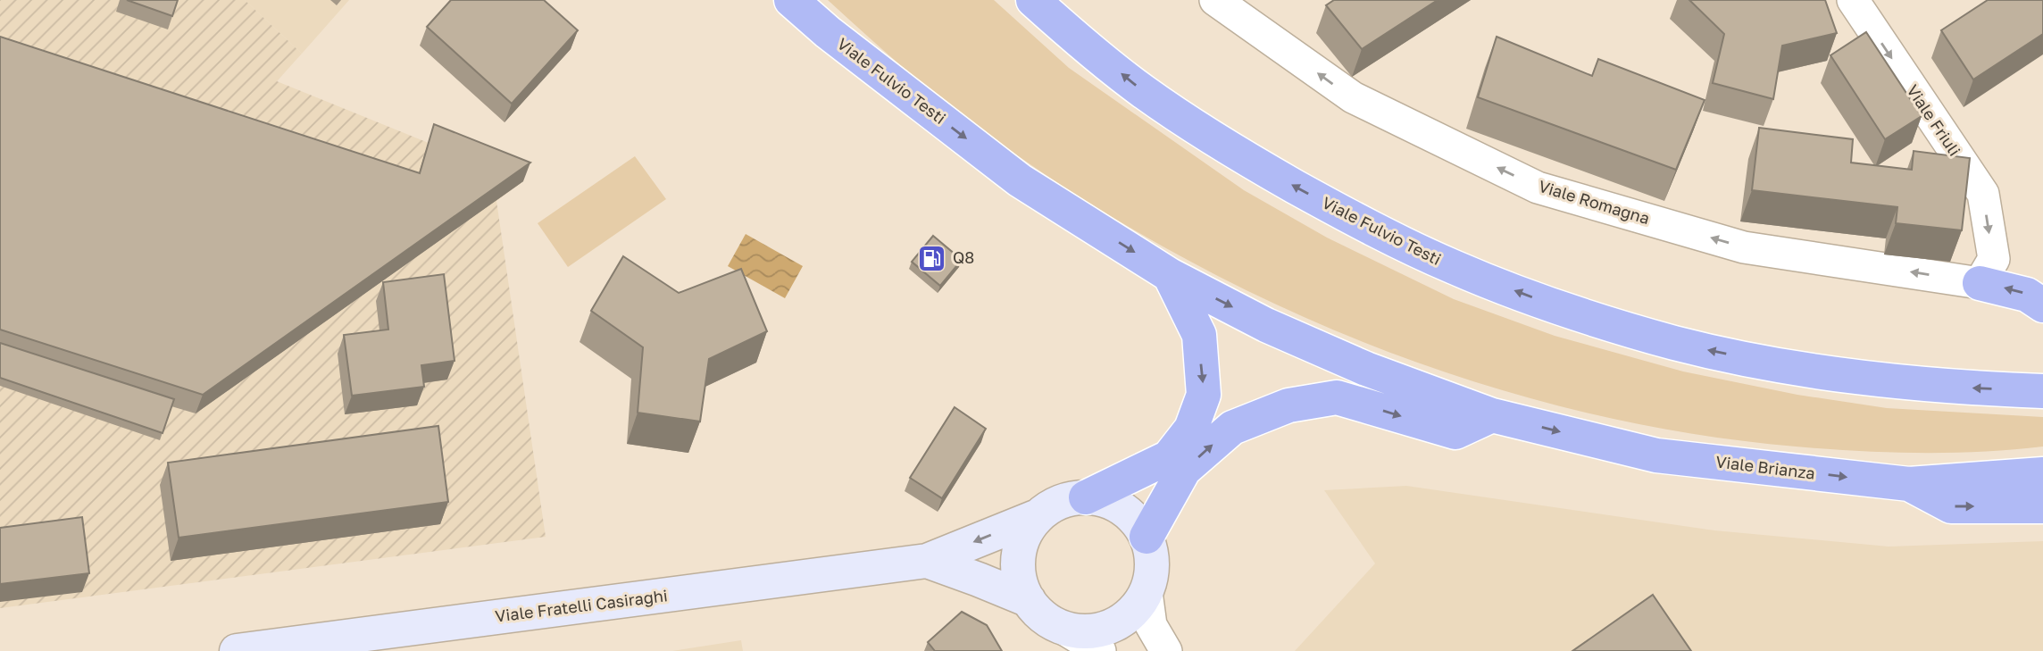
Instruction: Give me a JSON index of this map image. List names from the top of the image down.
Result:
{
  "streets": {
    "highway": ["Viale Fulvio Testi", "Viale Brianza"],
    "street": ["Viale Friuli", "Viale Romagna", "Viale Fratelli Casiraghi"]
  },
  "crossings": [
    ["Viale Fulvio Testi", "Viale Brianza"],
    ["Viale Friuli", "Viale Romagna"]
  ],
  "one_way": ["Viale Friuli", "Viale Romagna", "Viale Brianza"],
  "places": {
    "fuel station": ["Q8"]
  }
}
